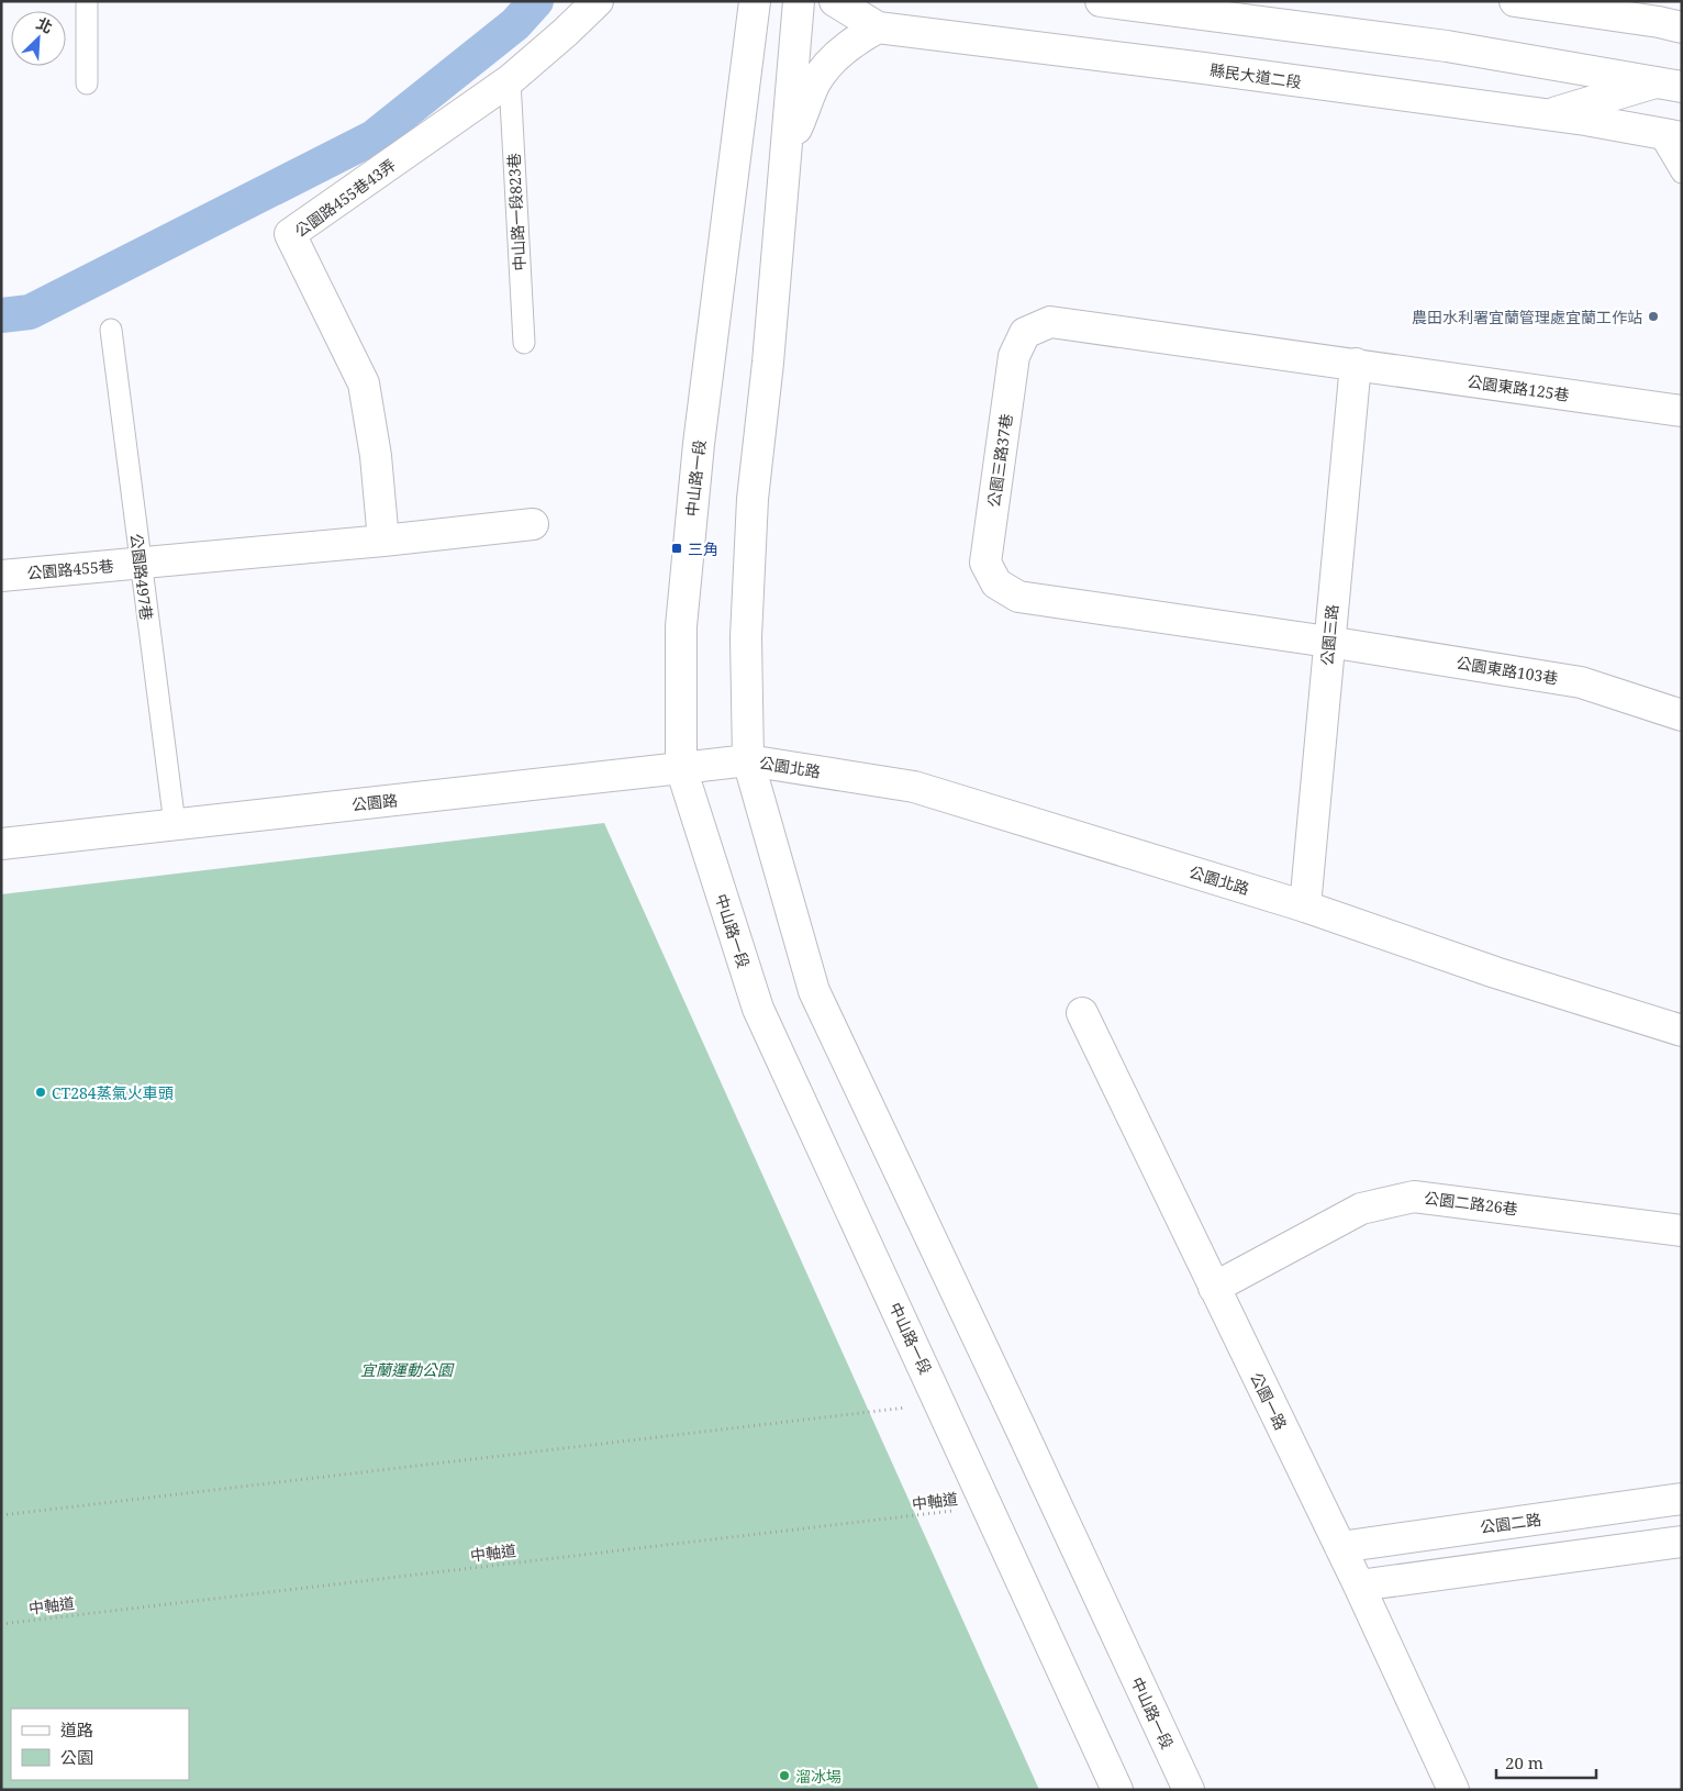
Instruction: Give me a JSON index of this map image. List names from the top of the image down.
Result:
{
  "streets": {
    "street": [
      "縣民大道二段",
      "公園路455巷43弄",
      "公園東路125巷",
      "公園三路37巷",
      "中山路一段",
      "公園路455巷",
      "公園三路",
      "公園東路103巷",
      "公園北路",
      "公園路",
      "公園二路26巷",
      "公園一路",
      "公園二路"
    ],
    "lane": ["中山路一段823巷", "公園路497巷"],
    "path": ["中軸道"]
  },
  "crossings": [
    ["公園路455巷43弄", "中山路一段823巷"],
    ["公園路455巷43弄", "公園路455巷"],
    ["公園東路125巷", "公園三路37巷"],
    ["公園東路125巷", "公園三路"],
    ["公園三路37巷", "公園三路"],
    ["公園三路37巷", "公園東路103巷"],
    ["中山路一段", "公園北路"],
    ["中山路一段", "公園路"],
    ["中山路一段", "中軸道"],
    ["公園路455巷", "公園路497巷"],
    ["公園路497巷", "公園路"],
    ["公園三路", "公園東路103巷"],
    ["公園三路", "公園北路"],
    ["公園北路", "公園路"],
    ["公園二路26巷", "公園一路"],
    ["公園一路", "公園二路"]
  ],
  "parks": ["宜蘭運動公園"],
  "places": {
    "other": ["農田水利署宜蘭管理處宜蘭工作站", "CT284蒸氣火車頭", "溜冰場"],
    "transit": ["三角"]
  },
  "legend": ["道路", "公園"],
  "scale_bar": "20 m",
  "north": "top right"
}
